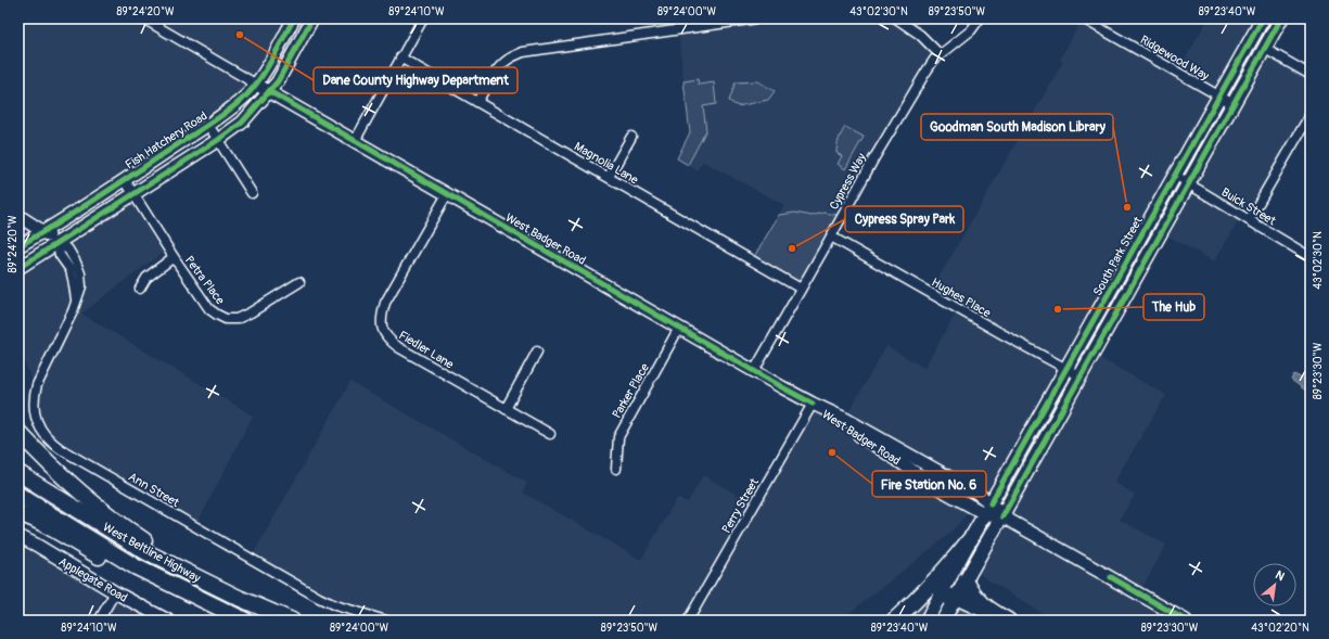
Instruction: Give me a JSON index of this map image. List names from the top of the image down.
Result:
{
  "streets": {
    "highway": ["West Beltline Highway"],
    "main road": ["South Park Street"],
    "street": [
      "Ridgewood Way",
      "Fish Hatchery Road",
      "Magnolia Lane",
      "Cypress Way",
      "Buick Street",
      "West Badger Road",
      "Petra Place",
      "Hughes Place",
      "Fiedler Lane",
      "Parker Place",
      "Ann Street",
      "Perry Street",
      "Applegate Road"
    ]
  },
  "crossings": [
    ["Ridgewood Way", "South Park Street"],
    ["Fish Hatchery Road", "West Badger Road"],
    ["Fish Hatchery Road", "Petra Place"],
    ["Magnolia Lane", "Cypress Way"],
    ["Cypress Way", "West Badger Road"],
    ["Cypress Way", "Hughes Place"],
    ["Buick Street", "South Park Street"],
    ["West Badger Road", "South Park Street"],
    ["West Badger Road", "Fiedler Lane"],
    ["West Badger Road", "Parker Place"],
    ["West Badger Road", "Perry Street"],
    ["South Park Street", "Hughes Place"]
  ],
  "places": [
    "Dane County Highway Department",
    "Goodman South Madison Library",
    "Cypress Spray Park",
    "The Hub",
    "Fire Station No. 6"
  ],
  "north": "top right",
  "coordinates": [
    "89°24'20\"W",
    "89°24'10\"W",
    "89°24'00\"W",
    "43°02'30\"N",
    "89°23'50\"W",
    "89°23'40\"W",
    "89°23'30\"W",
    "43°02'20\"N"
  ]
}
